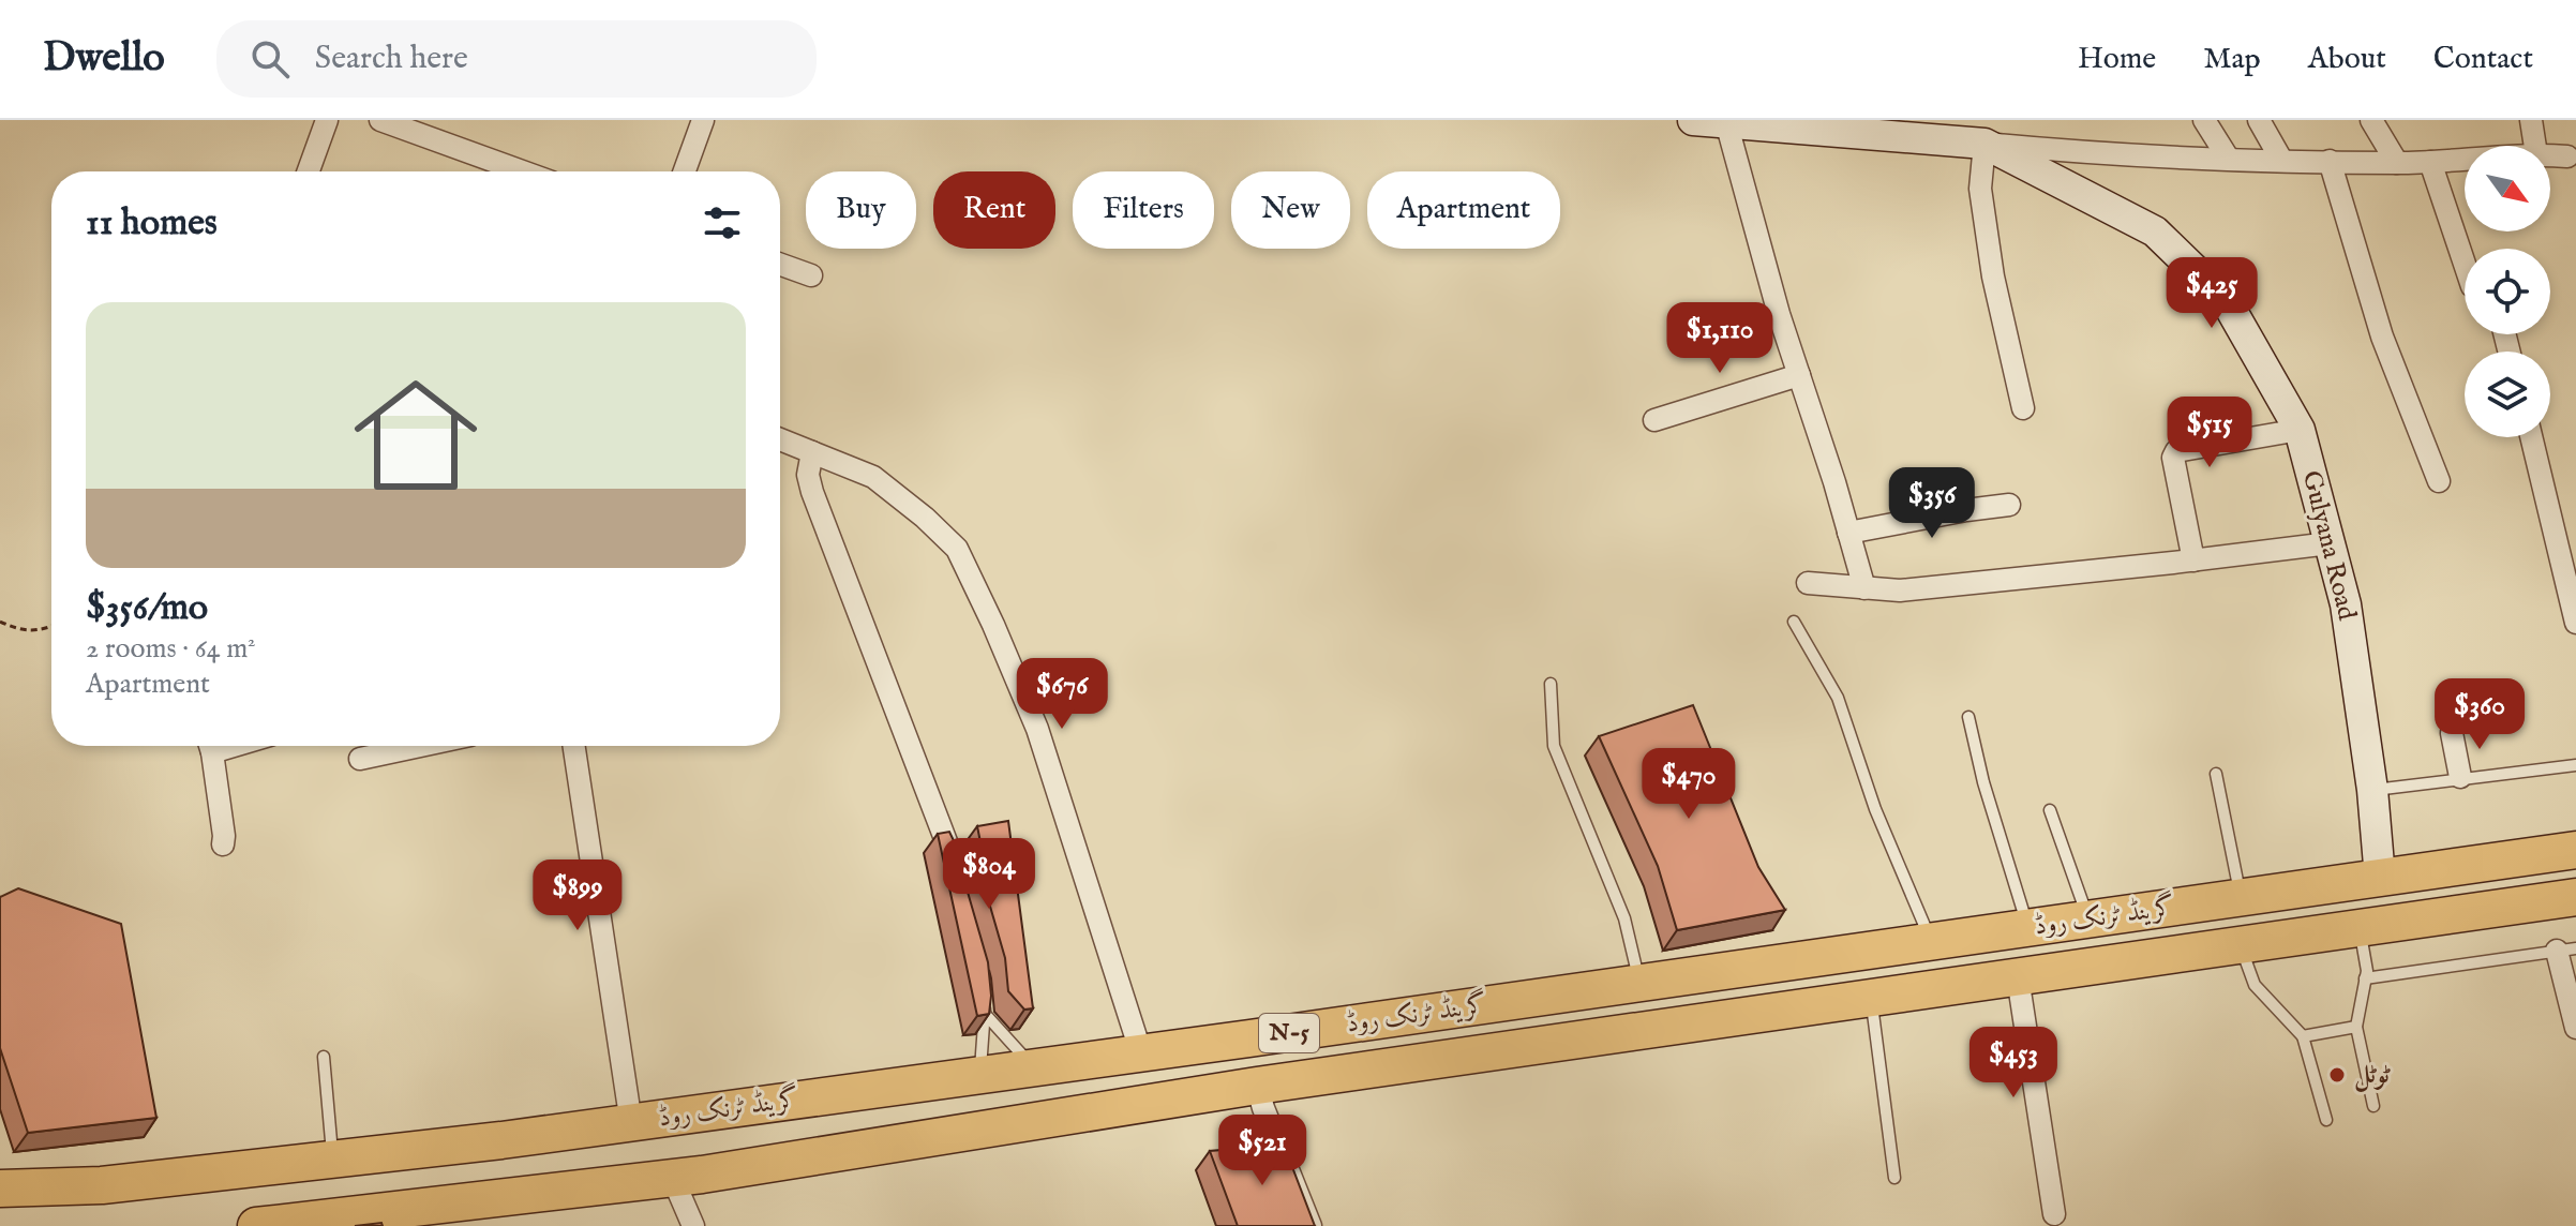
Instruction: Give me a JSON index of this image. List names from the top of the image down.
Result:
{
  "streets": {
    "highway": ["گرینڈ ٹرنک روڈ", "N-5"],
    "main road": ["Gulyana Road"]
  },
  "crossings": [
    ["Gulyana Road", "گرینڈ ٹرنک روڈ"]
  ],
  "places": ["ٹوٹل"],
  "north": "bottom right",
  "page": {
    "header": "Dwello",
    "search": "Search here",
    "nav": [
      "Home",
      "Map",
      "About",
      "Contact"
    ],
    "chip": [
      "Buy",
      "Rent",
      "Filters",
      "New",
      "Apartment"
    ],
    "heading": "11 homes",
    "price": [
      "$425",
      "$1,110",
      "$515",
      "$356",
      "$676",
      "$360",
      "$470",
      "$804",
      "$899",
      "$453",
      "$521"
    ],
    "list": [
      {
        "name": "$356/mo",
        "note": "2 rooms · 64 m² · Apartment"
      }
    ]
  }
}
